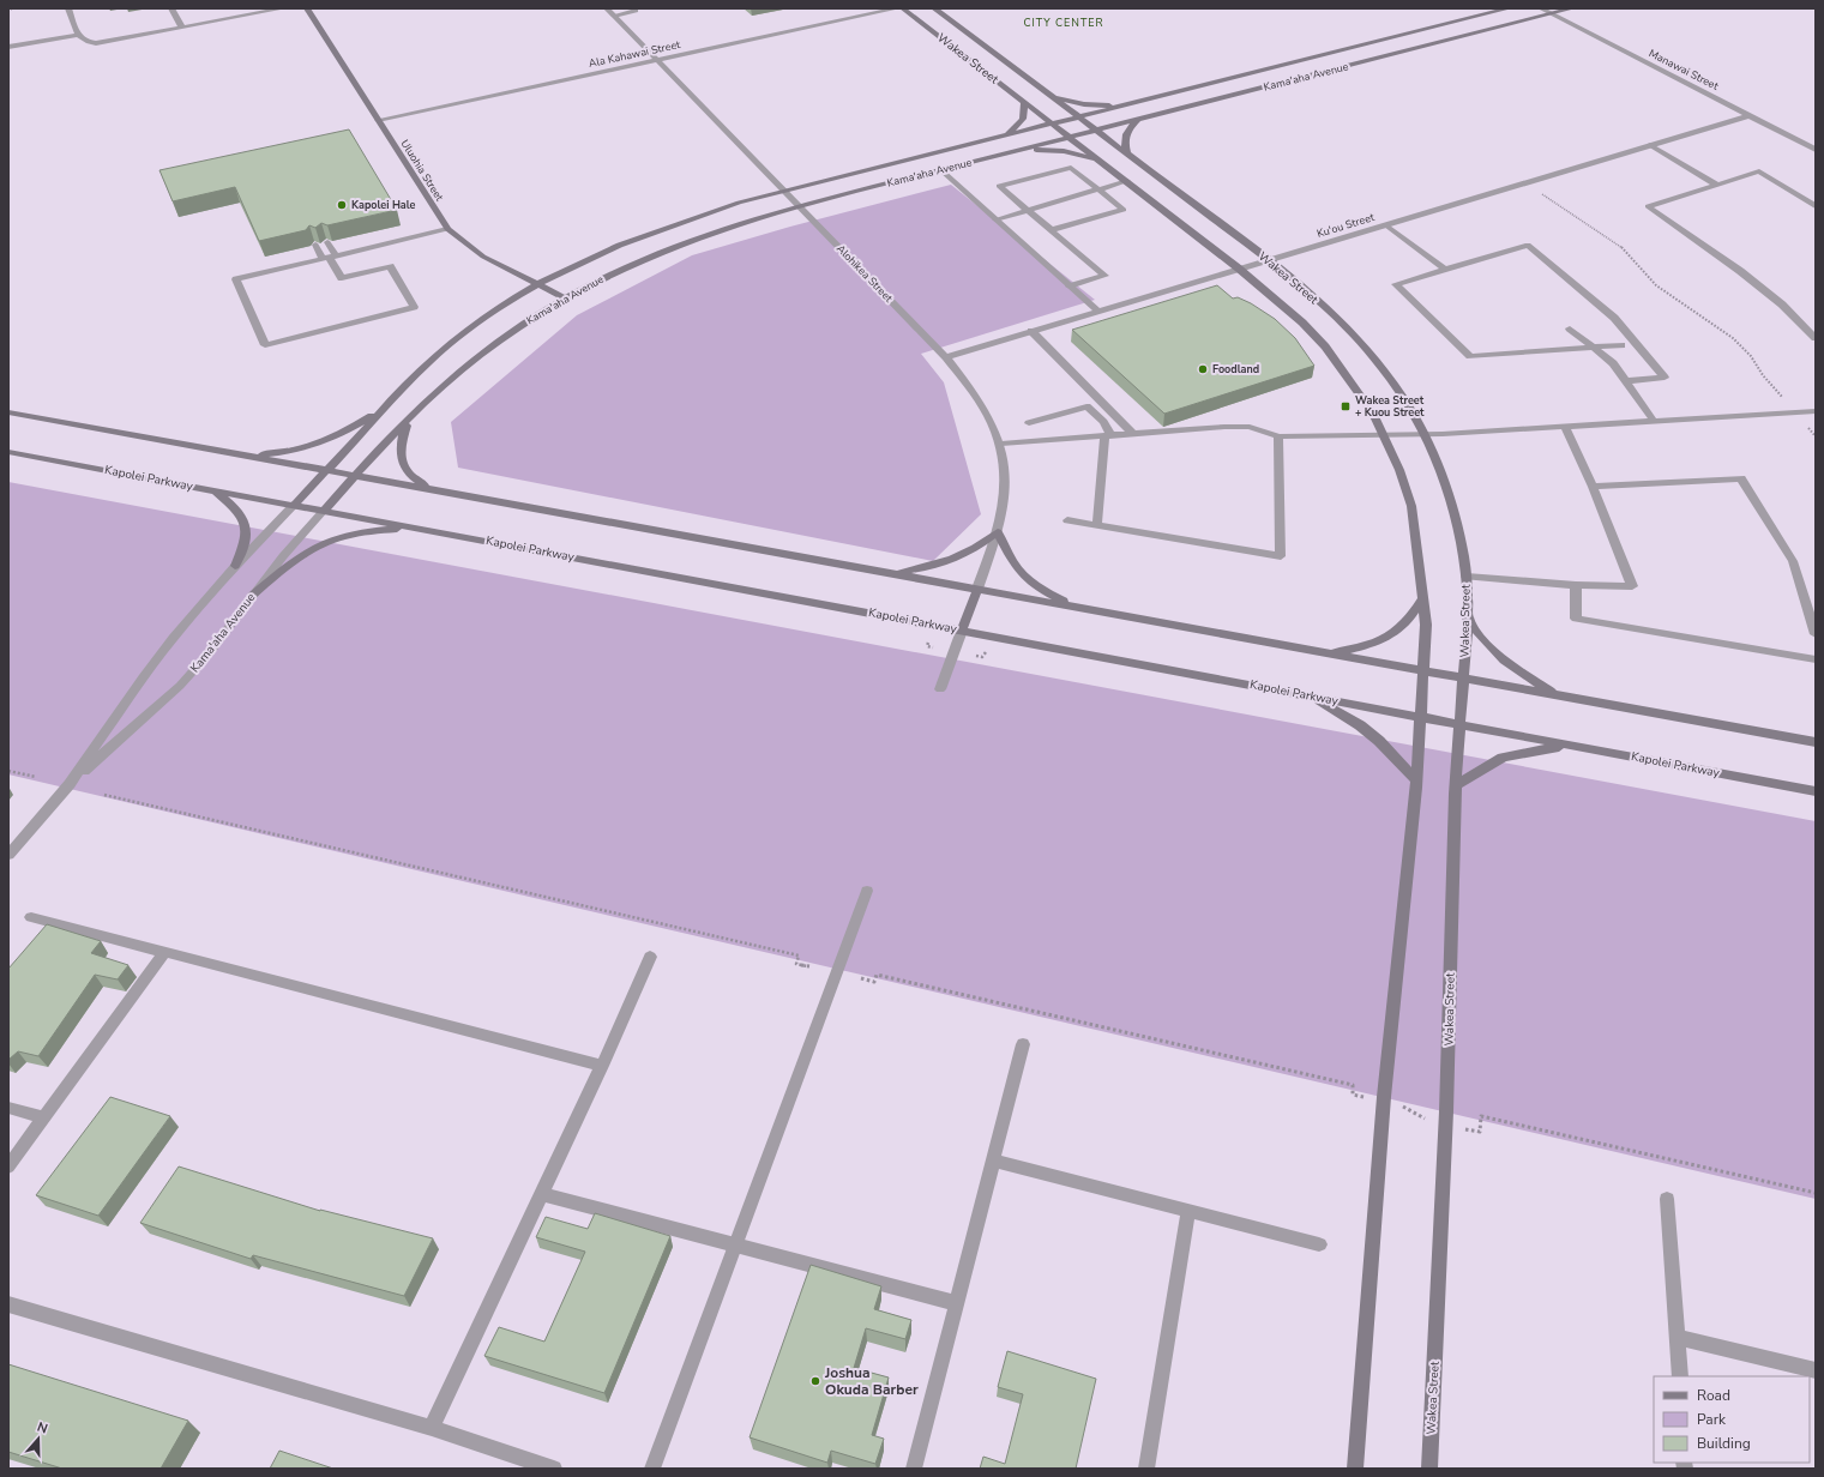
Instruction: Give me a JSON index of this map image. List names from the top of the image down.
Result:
{
  "streets": {
    "street": [
      "Ala Kahawai Street",
      "Wakea Street",
      "Manawai Street",
      "Kama'aha Avenue",
      "Uluohia Street",
      "Ku'ou Street",
      "Alohikea Street",
      "Kapolei Parkway"
    ]
  },
  "crossings": [
    ["Ala Kahawai Street", "Uluohia Street"],
    ["Ala Kahawai Street", "Alohikea Street"],
    ["Wakea Street", "Kama'aha Avenue"],
    ["Wakea Street", "Ku'ou Street"],
    ["Wakea Street", "Kapolei Parkway"],
    ["Manawai Street", "Kama'aha Avenue"],
    ["Manawai Street", "Ku'ou Street"],
    ["Kama'aha Avenue", "Uluohia Street"],
    ["Kama'aha Avenue", "Alohikea Street"],
    ["Kama'aha Avenue", "Kapolei Parkway"],
    ["Ku'ou Street", "Alohikea Street"]
  ],
  "districts": ["CITY CENTER"],
  "places": {
    "other": ["Kapolei Hale", "Foodland", "Joshua Okuda Barber"],
    "transit": ["Wakea Street + Kuou Street"]
  },
  "legend": ["Road", "Park", "Building"],
  "north": "top"
}
